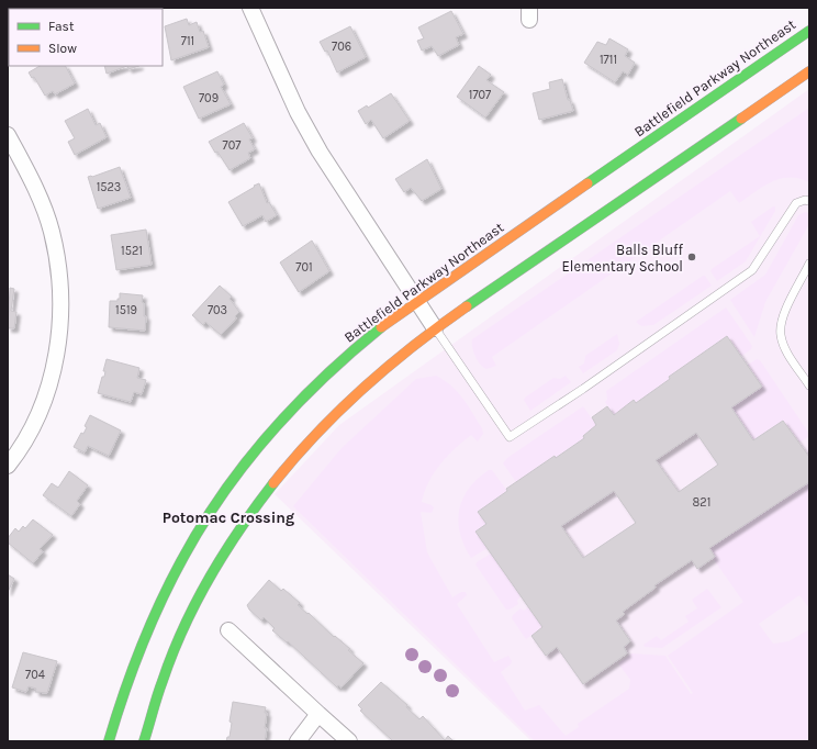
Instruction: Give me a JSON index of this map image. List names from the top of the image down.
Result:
{
  "streets": {
    "main road": ["Battlefield Parkway Northeast"]
  },
  "districts": ["Potomac Crossing"],
  "places": ["Balls Bluff Elementary School"],
  "house_numbers": [
    "711",
    "706",
    "1711",
    "1707",
    "709",
    "707",
    "1523",
    "1521",
    "701",
    "1519",
    "703",
    "821",
    "704"
  ],
  "legend": ["Fast", "Slow"]
}
